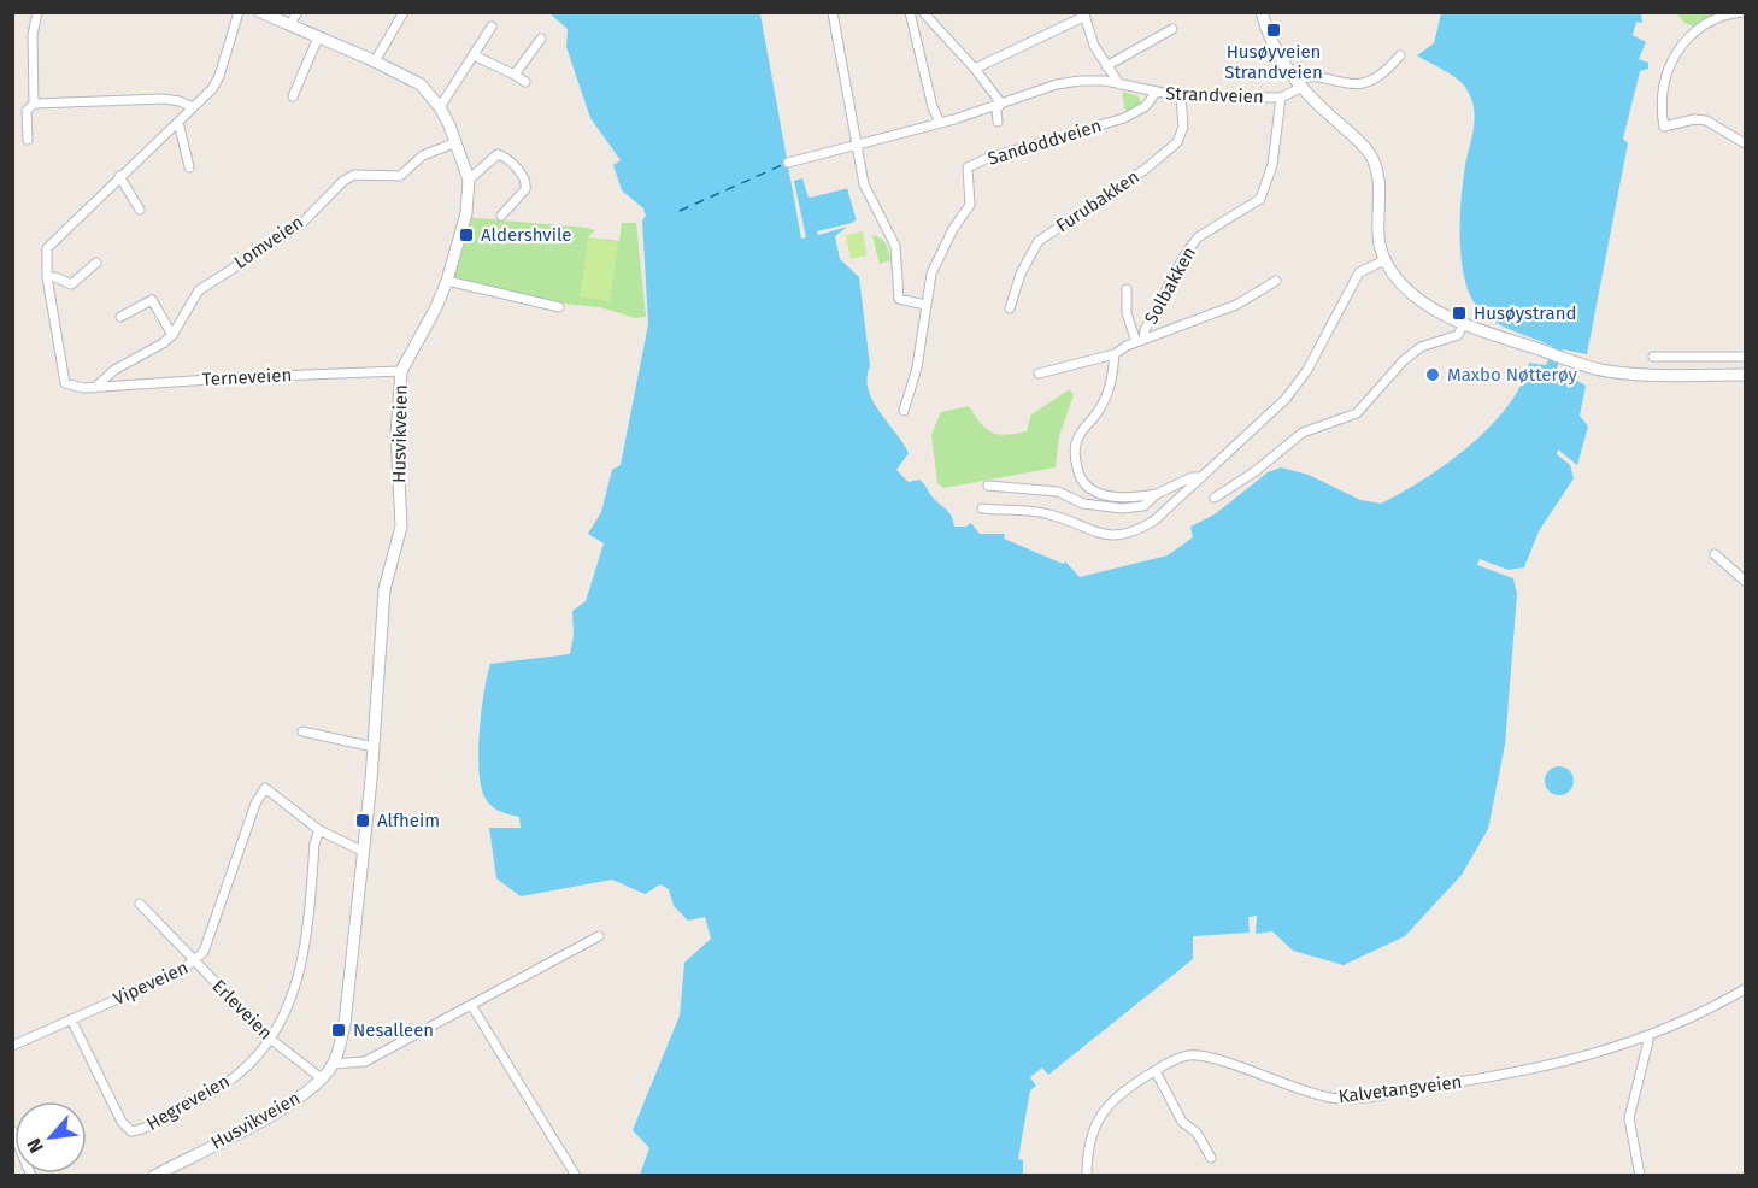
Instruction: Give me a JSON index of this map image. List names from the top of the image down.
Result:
{
  "streets": {
    "main road": ["Husvikveien"],
    "street": [
      "Strandveien",
      "Sandoddveien",
      "Furubakken",
      "Lomveien",
      "Solbakken",
      "Terneveien",
      "Vipeveien",
      "Erleveien",
      "Kalvetangveien",
      "Hegreveien"
    ]
  },
  "crossings": [
    ["Strandveien", "Sandoddveien"],
    ["Strandveien", "Furubakken"],
    ["Strandveien", "Solbakken"],
    ["Lomveien", "Terneveien"],
    ["Lomveien", "Husvikveien"],
    ["Terneveien", "Husvikveien"],
    ["Husvikveien", "Erleveien"],
    ["Vipeveien", "Erleveien"],
    ["Vipeveien", "Hegreveien"],
    ["Erleveien", "Hegreveien"]
  ],
  "places": {
    "transit": [
      "Husøyveien Strandveien",
      "Aldershvile",
      "Husøystrand",
      "Alfheim",
      "Nesalleen"
    ],
    "other": ["Maxbo Nøtterøy"]
  },
  "north": "bottom left"
}
